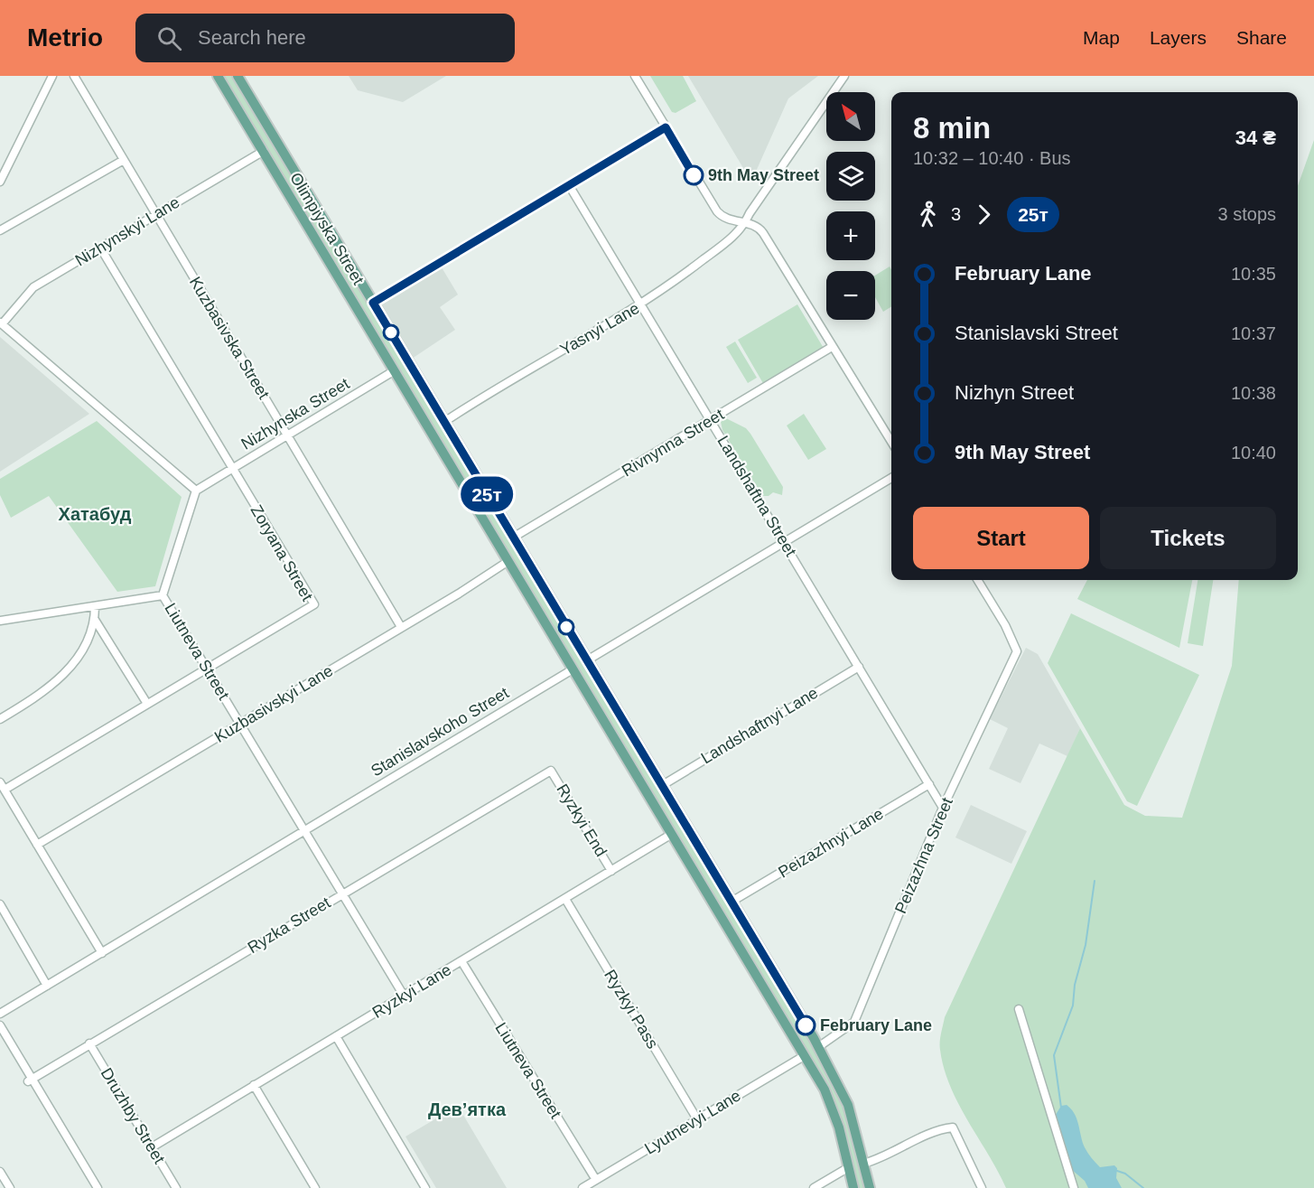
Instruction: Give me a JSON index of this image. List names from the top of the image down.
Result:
{
  "streets": {
    "main road": ["Olimpiyska Street", "Nizhynska Street", "Stanislavskoho Street"],
    "street": [
      "Nizhynskyi Lane",
      "Yasnyi Lane",
      "Kuzbasivska Street",
      "Rivnynna Street",
      "Landshaftna Street",
      "Zoryana Street",
      "Liutneva Street",
      "Kuzbasivskyi Lane",
      "Landshaftnyi Lane",
      "Ryzkyi End",
      "Peizazhnyi Lane",
      "Peizazhna Street",
      "Ryzka Street",
      "Ryzkyi Lane",
      "Ryzkyi Pass",
      "Druzhby Street",
      "Lyutnevyi Lane"
    ]
  },
  "crossings": [
    ["Olimpiyska Street", "Nizhynskyi Lane"],
    ["Olimpiyska Street", "Yasnyi Lane"],
    ["Olimpiyska Street", "Nizhynska Street"],
    ["Olimpiyska Street", "Rivnynna Street"],
    ["Olimpiyska Street", "Kuzbasivskyi Lane"],
    ["Olimpiyska Street", "Landshaftnyi Lane"],
    ["Olimpiyska Street", "Stanislavskoho Street"],
    ["Olimpiyska Street", "Peizazhnyi Lane"],
    ["Olimpiyska Street", "Peizazhna Street"],
    ["Olimpiyska Street", "Ryzkyi Lane"],
    ["Olimpiyska Street", "Lyutnevyi Lane"],
    ["Nizhynskyi Lane", "Kuzbasivska Street"],
    ["Nizhynskyi Lane", "Zoryana Street"],
    ["Yasnyi Lane", "Landshaftna Street"],
    ["Kuzbasivska Street", "Nizhynska Street"],
    ["Kuzbasivska Street", "Kuzbasivskyi Lane"],
    ["Nizhynska Street", "Zoryana Street"],
    ["Nizhynska Street", "Liutneva Street"],
    ["Rivnynna Street", "Landshaftna Street"],
    ["Landshaftna Street", "Landshaftnyi Lane"],
    ["Landshaftna Street", "Stanislavskoho Street"],
    ["Landshaftna Street", "Peizazhnyi Lane"],
    ["Landshaftna Street", "Peizazhna Street"],
    ["Zoryana Street", "Liutneva Street"],
    ["Liutneva Street", "Kuzbasivskyi Lane"],
    ["Liutneva Street", "Stanislavskoho Street"],
    ["Liutneva Street", "Ryzka Street"],
    ["Liutneva Street", "Ryzkyi Lane"],
    ["Liutneva Street", "Lyutnevyi Lane"],
    ["Ryzkyi End", "Ryzka Street"],
    ["Ryzkyi End", "Ryzkyi Lane"],
    ["Ryzka Street", "Druzhby Street"],
    ["Ryzkyi Lane", "Ryzkyi Pass"],
    ["Ryzkyi Lane", "Druzhby Street"],
    ["Ryzkyi Pass", "Lyutnevyi Lane"]
  ],
  "districts": ["Хатабуд", "Дев’ятка"],
  "places": ["9th May Street", "February Lane"],
  "lines": ["bus line 25т"],
  "north": "top left",
  "page": {
    "header": "Metrio",
    "search": "Search here",
    "nav": ["Map", "Layers", "Share"],
    "on_map": "25т",
    "map_buttons": ["+", "−"],
    "heading": ["8 min", "10:32 – 10:40 · Bus", "34 ₴"],
    "legs": ["3", "25т", "3 stops"],
    "list": [
      {
        "name": "February Lane",
        "value": "10:35"
      },
      {
        "name": "Stanislavski Street",
        "value": "10:37"
      },
      {
        "name": "Nizhyn Street",
        "value": "10:38"
      },
      {
        "name": "9th May Street",
        "value": "10:40"
      }
    ],
    "buttons": ["Start", "Tickets"]
  }
}
